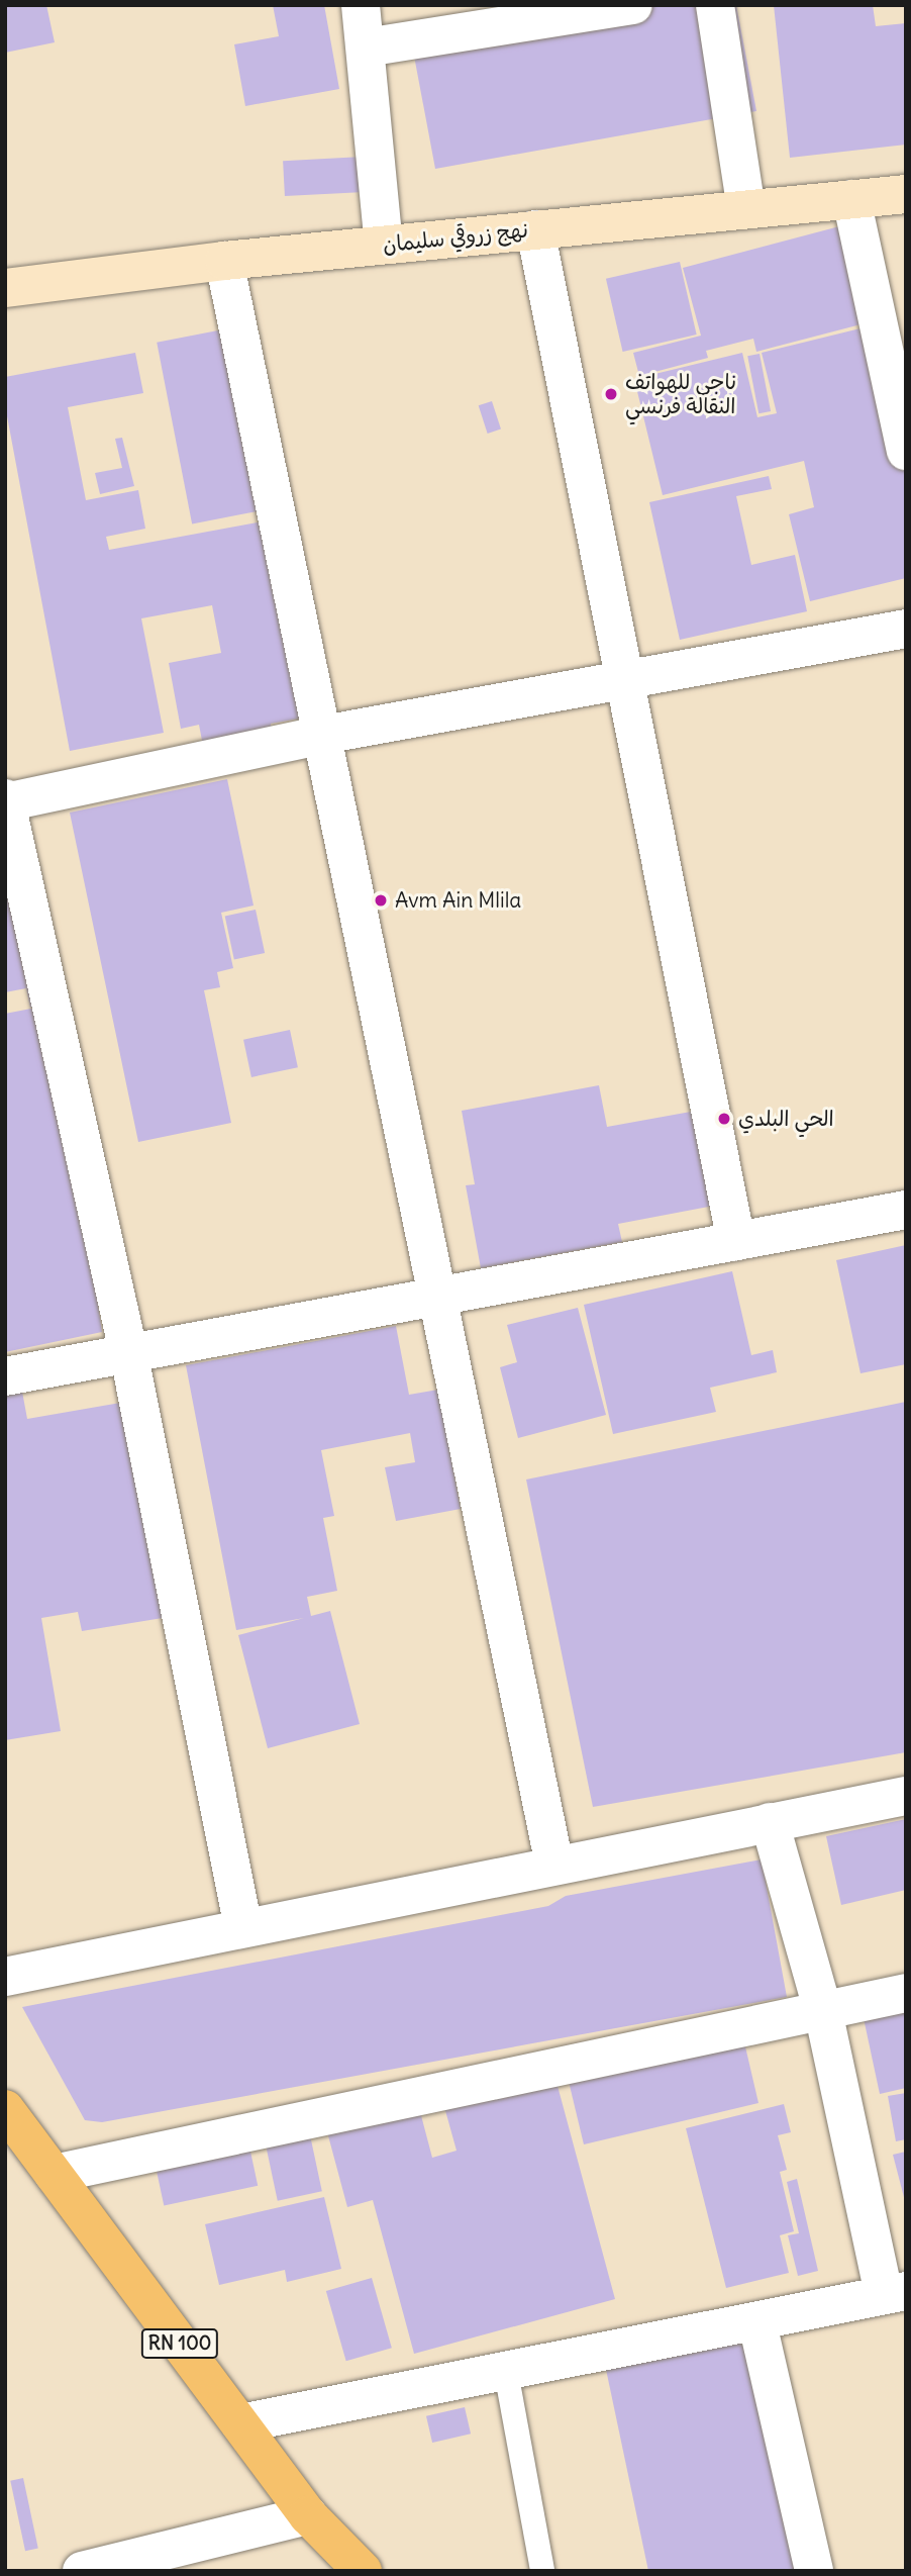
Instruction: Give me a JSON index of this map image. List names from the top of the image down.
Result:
{
  "streets": {
    "main road": ["نهج زروقي سليمان", "RN 100"]
  },
  "places": ["ناجي للهواتف النقالة فرنسي", "Avm Ain Mlila", "الحي البلدي"]
}
